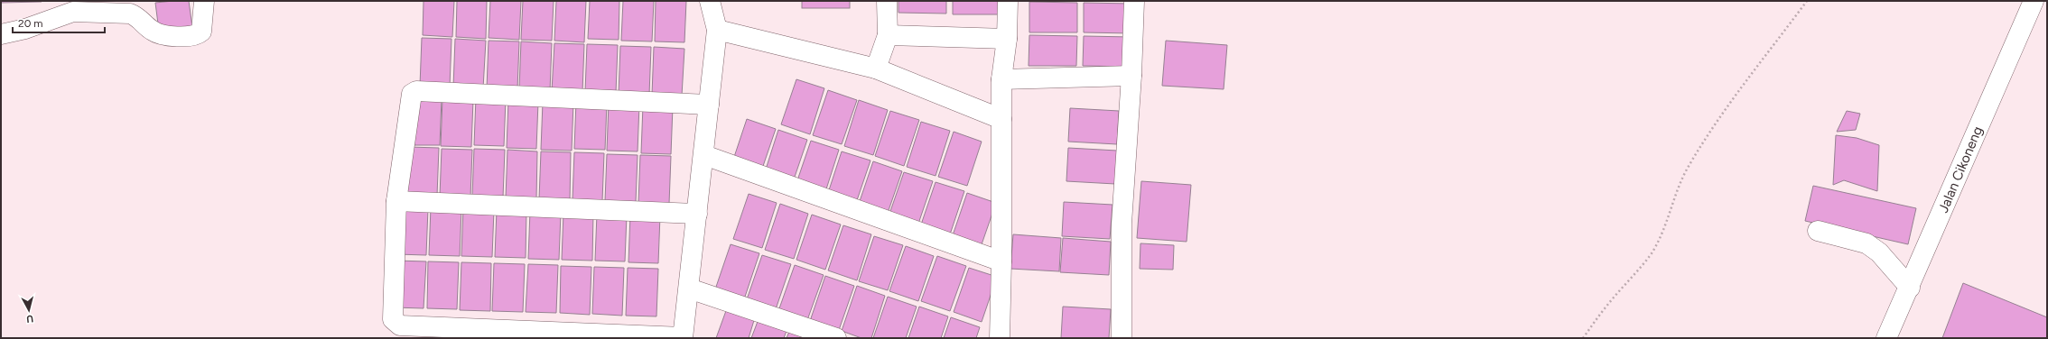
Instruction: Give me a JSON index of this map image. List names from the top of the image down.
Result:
{
  "streets": {
    "street": ["Jalan Cikoneng"]
  },
  "scale_bar": "20 m",
  "north": "bottom"
}
